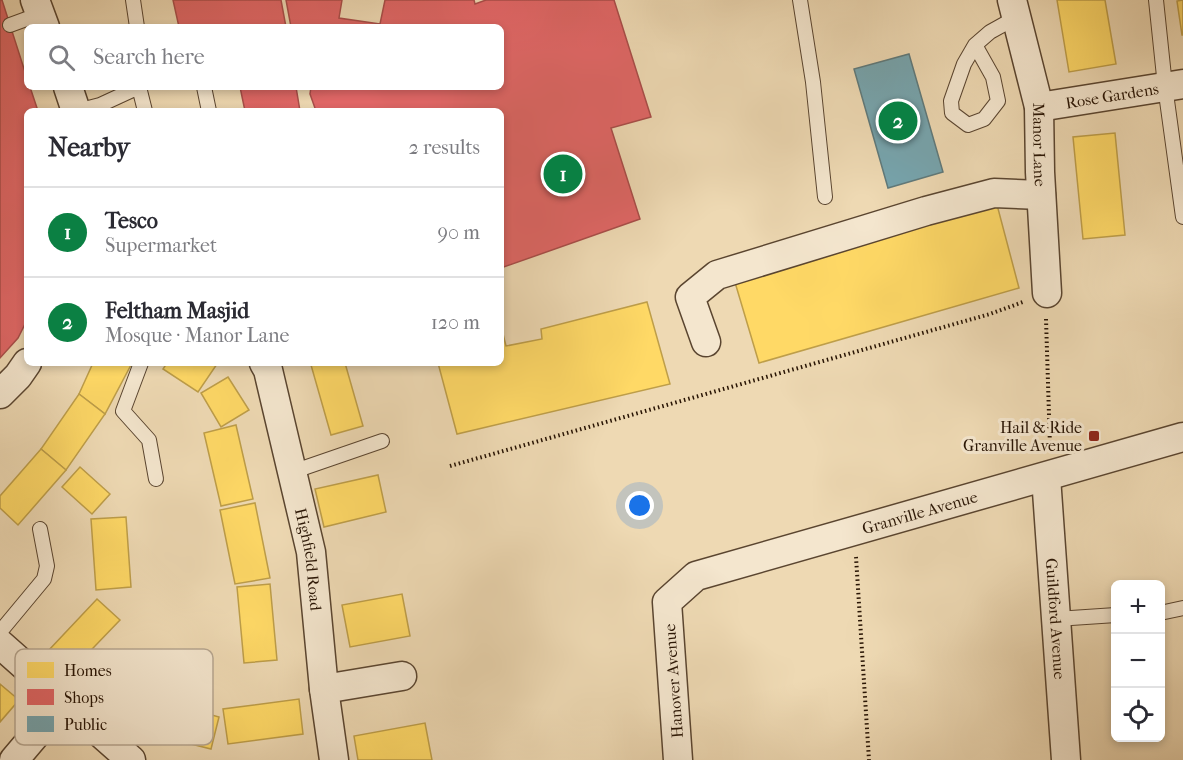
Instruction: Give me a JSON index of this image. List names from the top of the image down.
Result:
{
  "streets": {
    "street": [
      "Rose Gardens",
      "Manor Lane",
      "Granville Avenue",
      "Highfield Road",
      "Guildford Avenue",
      "Hanover Avenue"
    ]
  },
  "crossings": [
    ["Rose Gardens", "Manor Lane"],
    ["Granville Avenue", "Guildford Avenue"],
    ["Granville Avenue", "Hanover Avenue"]
  ],
  "places": {
    "transit": ["Hail & Ride Granville Avenue"]
  },
  "legend": ["Homes", "Shops", "Public"],
  "page": {
    "search": "Search here",
    "pins": ["2", "1"],
    "heading": ["Nearby", "2 results"],
    "list": [
      {
        "mark": "1",
        "name": "Tesco",
        "note": "Supermarket",
        "value": "90 m"
      },
      {
        "mark": "2",
        "name": "Feltham Masjid",
        "note": "Mosque · Manor Lane",
        "value": "120 m"
      }
    ],
    "map_buttons": ["+", "−"]
  }
}
